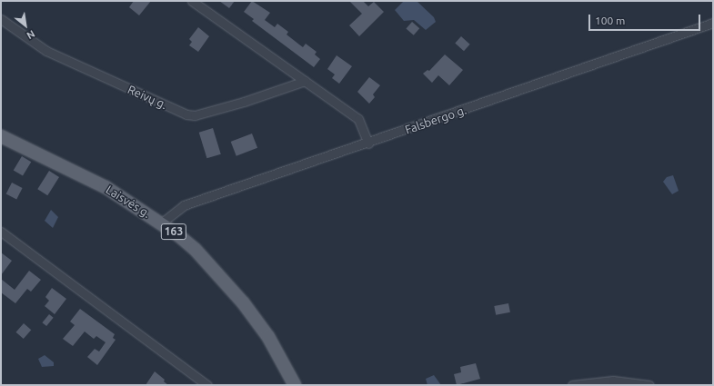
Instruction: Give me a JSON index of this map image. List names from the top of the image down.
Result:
{
  "streets": {
    "main road": ["Laisvės g.", "163"],
    "street": ["Reivų g.", "Falsbergo g."]
  },
  "crossings": [
    ["Falsbergo g.", "Laisvės g."]
  ],
  "scale_bar": "100 m",
  "north": "bottom right"
}
